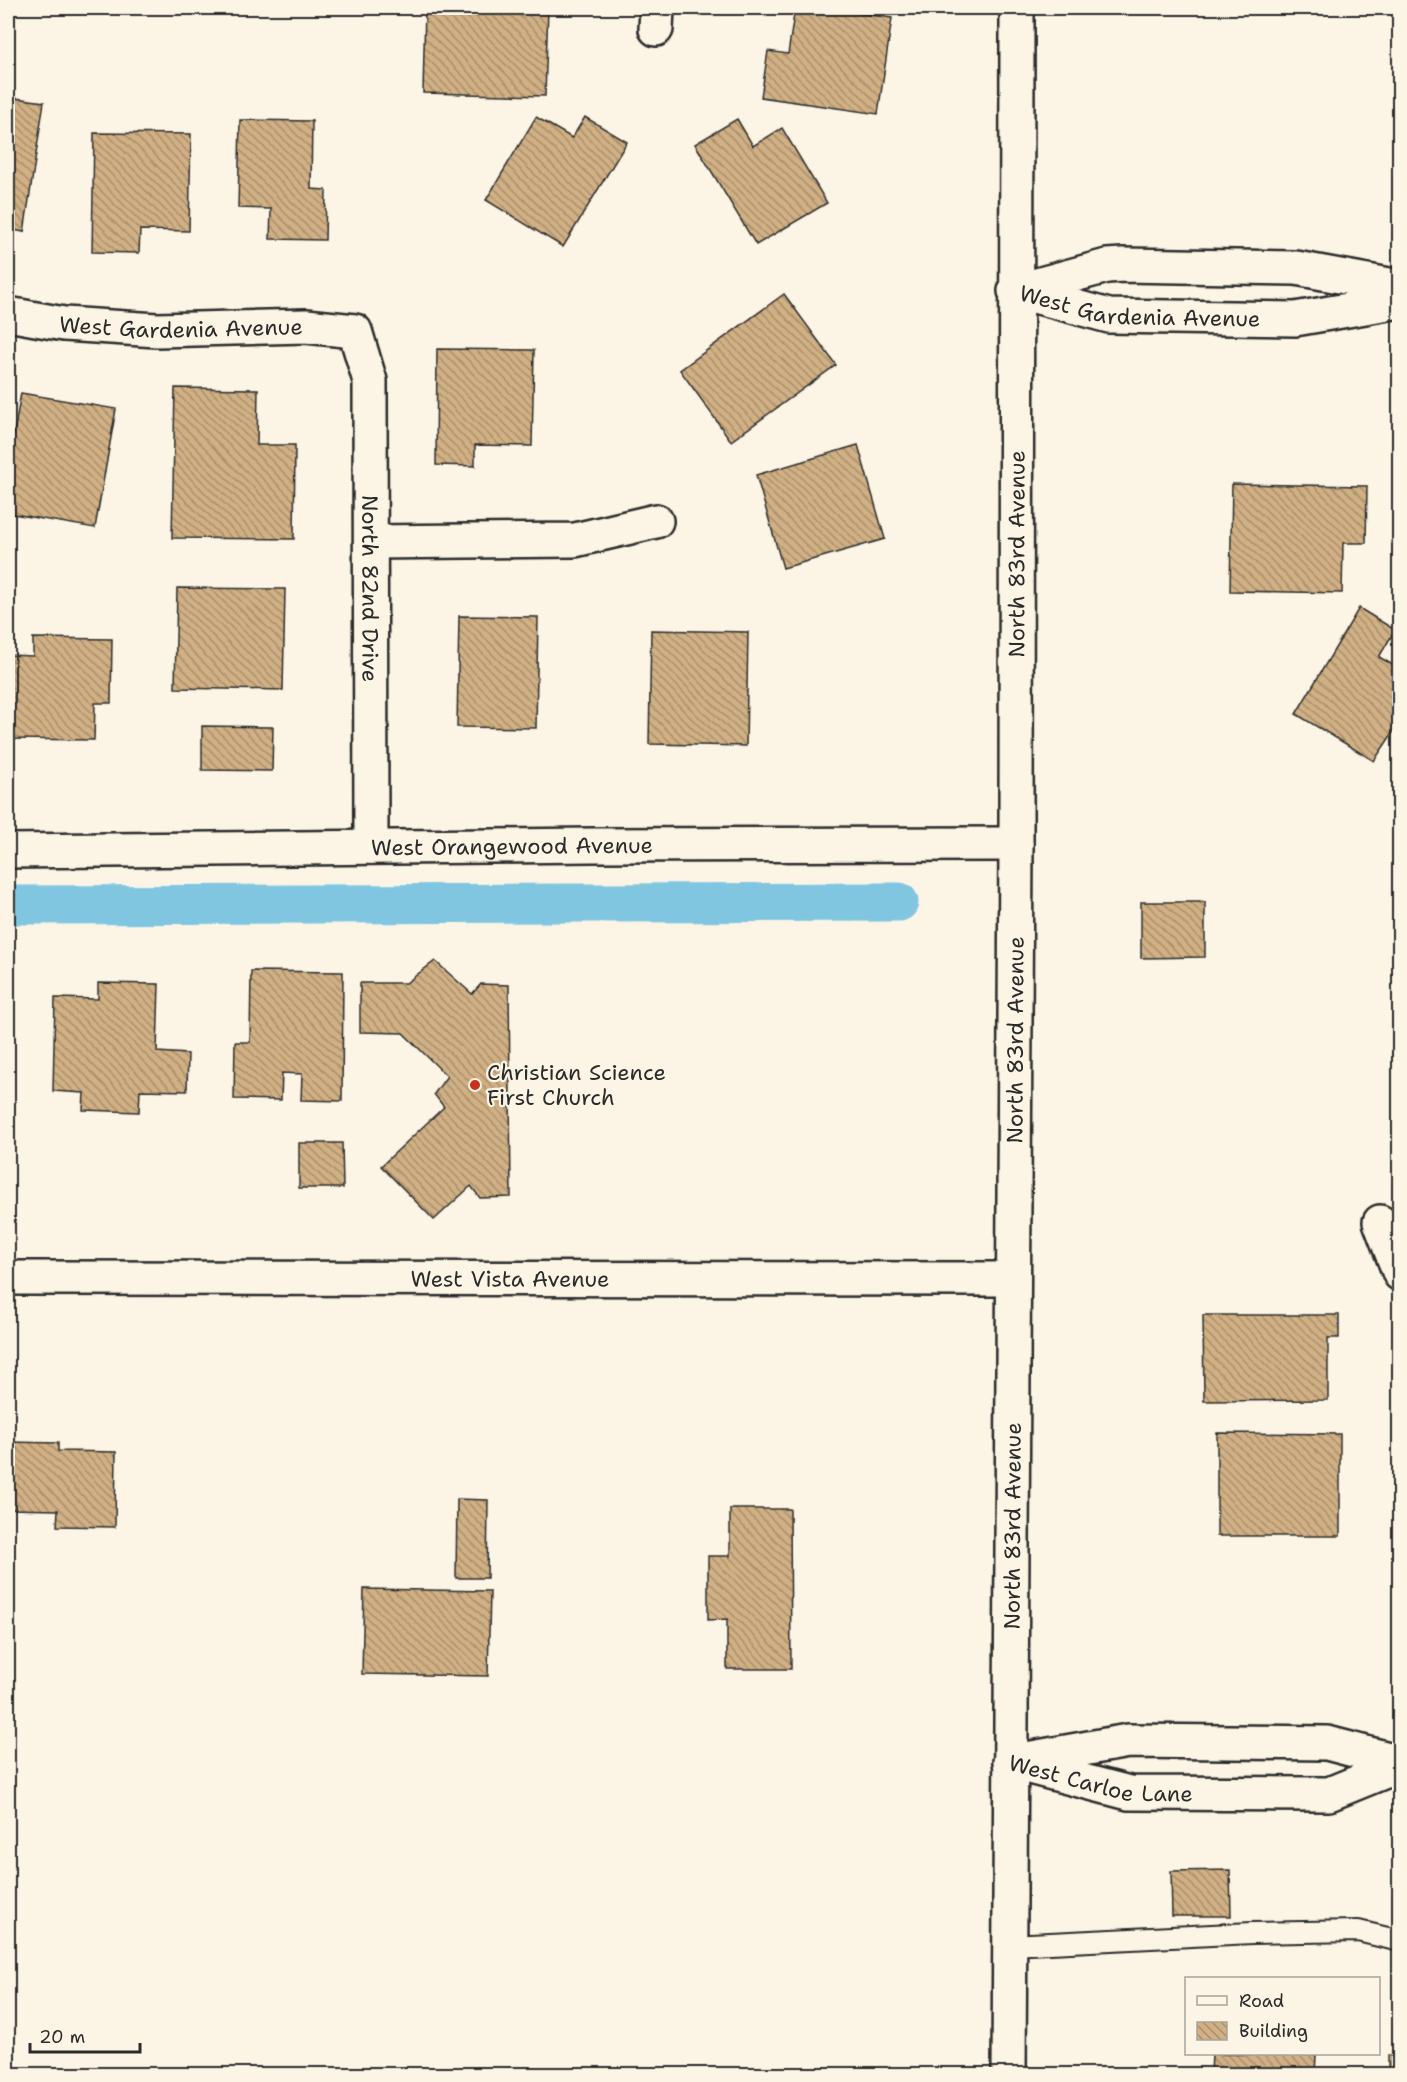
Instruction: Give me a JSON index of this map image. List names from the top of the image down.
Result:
{
  "streets": {
    "street": [
      "West Gardenia Avenue",
      "North 83rd Avenue",
      "North 82nd Drive",
      "West Orangewood Avenue",
      "West Vista Avenue",
      "West Carloe Lane"
    ]
  },
  "crossings": [
    ["West Gardenia Avenue", "North 83rd Avenue"],
    ["West Gardenia Avenue", "North 82nd Drive"],
    ["North 83rd Avenue", "West Orangewood Avenue"],
    ["North 83rd Avenue", "West Vista Avenue"],
    ["North 83rd Avenue", "West Carloe Lane"],
    ["North 82nd Drive", "West Orangewood Avenue"]
  ],
  "places": ["Christian Science First Church"],
  "legend": ["Road", "Building"],
  "scale_bar": "20 m"
}
